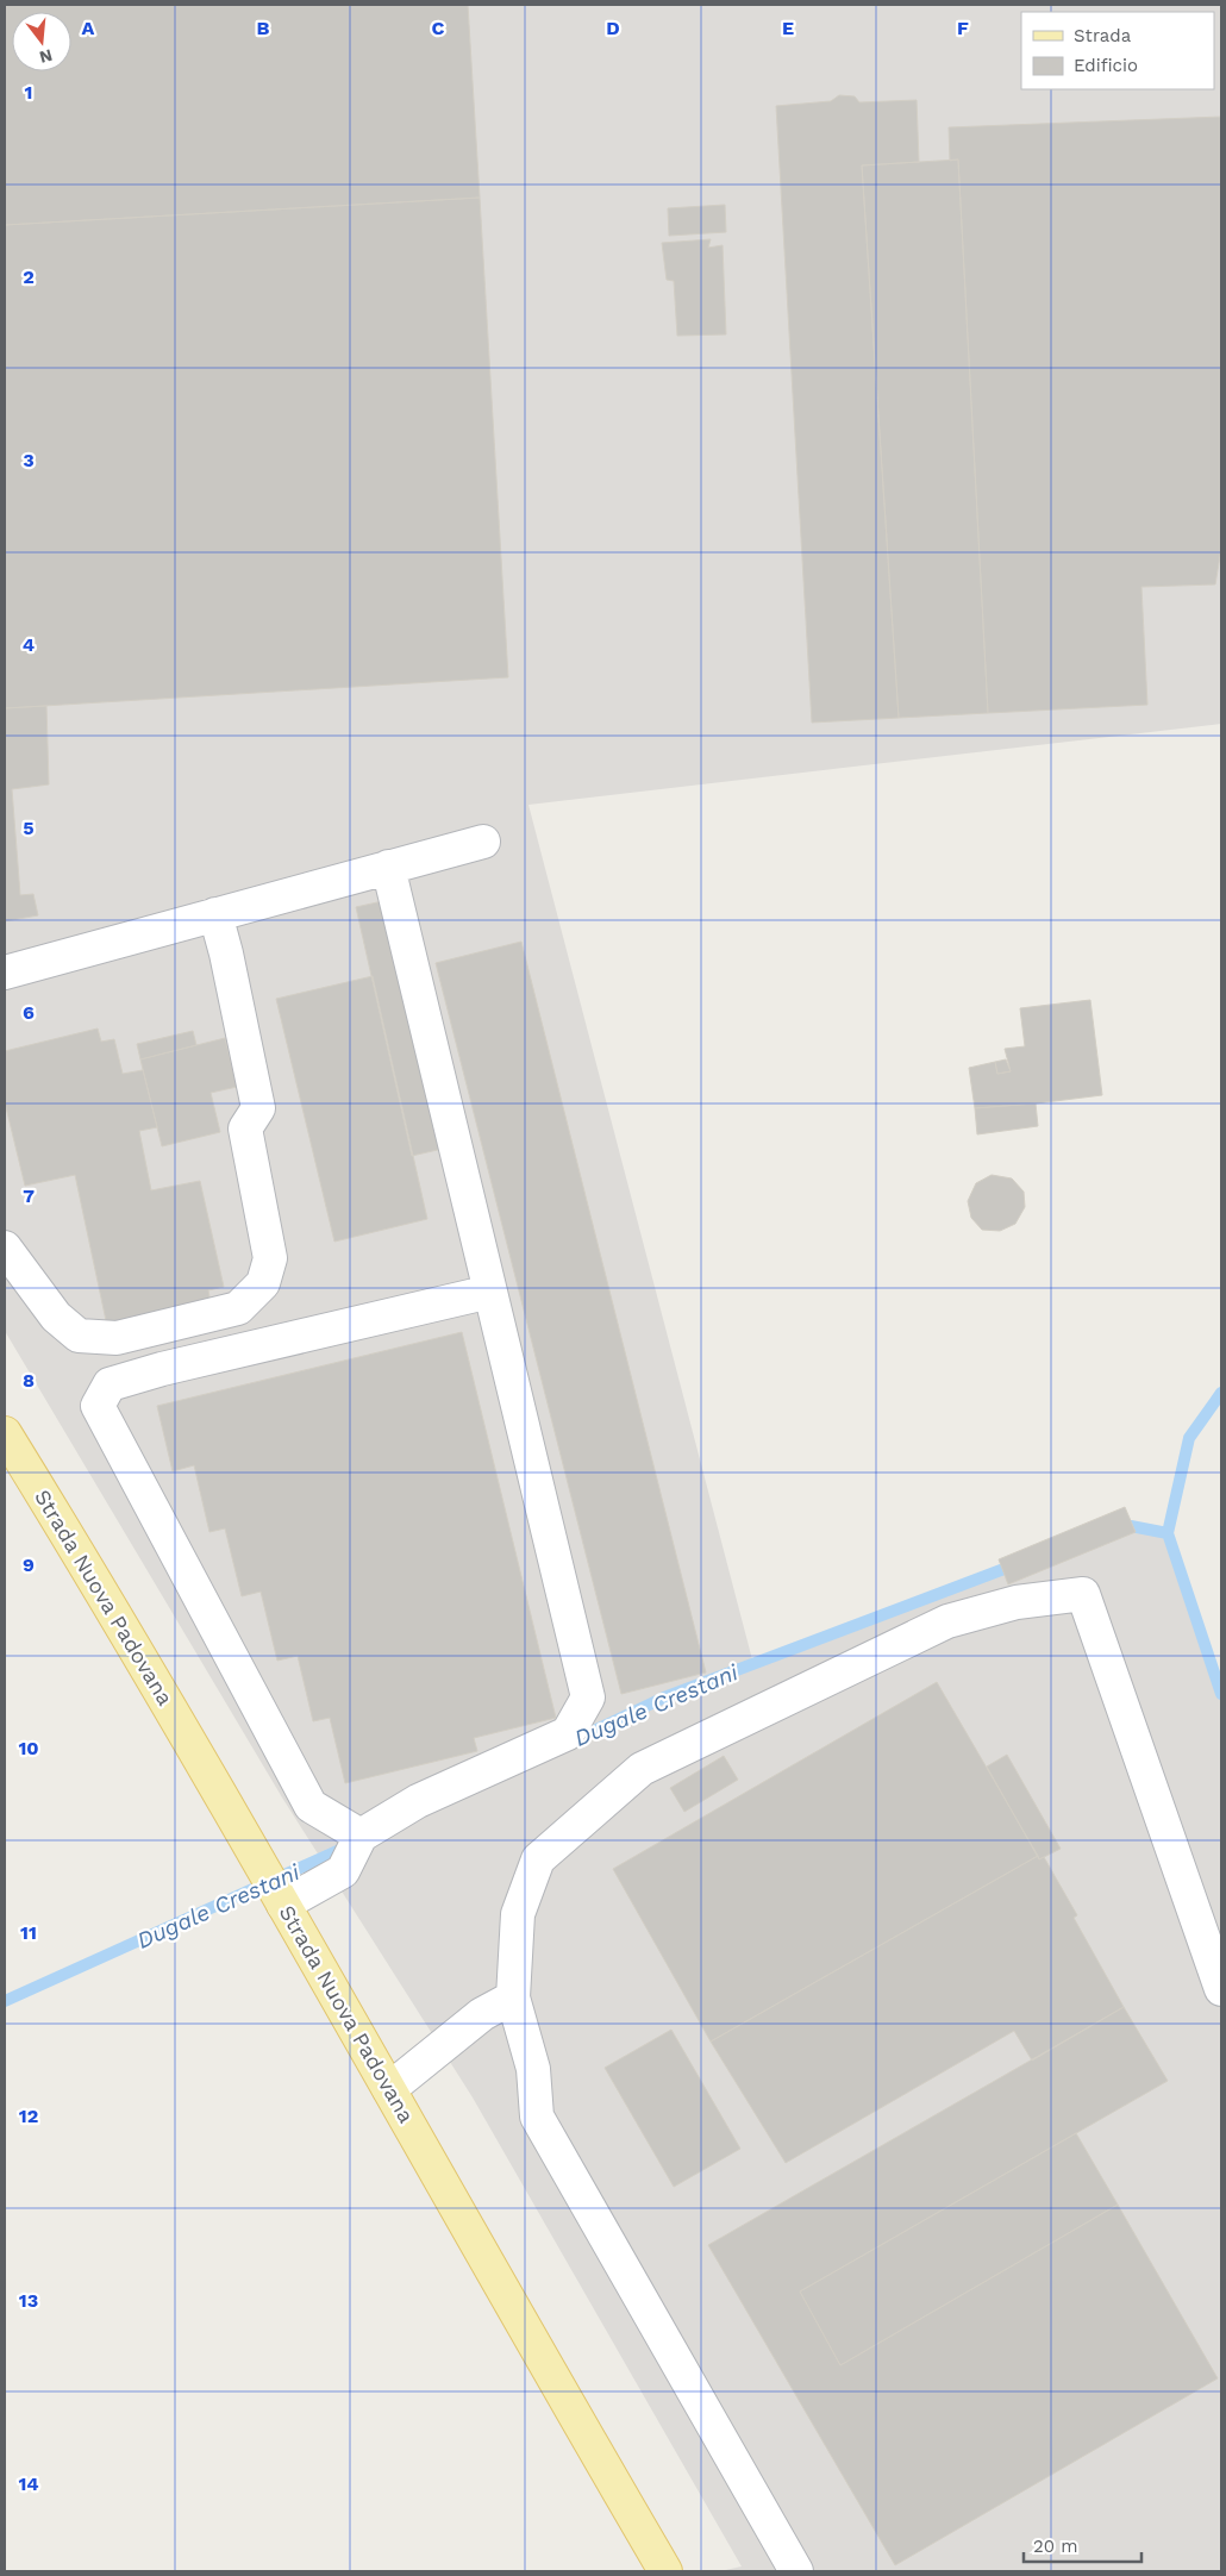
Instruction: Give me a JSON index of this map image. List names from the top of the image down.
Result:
{
  "streets": {
    "main road": ["Strada Nuova Padovana"]
  },
  "water": ["Dugale Crestani"],
  "legend": ["Strada", "Edificio"],
  "scale_bar": "20 m",
  "north": "bottom",
  "grid": {
    "columns": [
      "A",
      "B",
      "C",
      "D",
      "E",
      "F"
    ],
    "rows": [
      "1",
      "2",
      "3",
      "4",
      "5",
      "6",
      "7",
      "8",
      "9",
      "10",
      "11",
      "12",
      "13",
      "14"
    ]
  }
}
